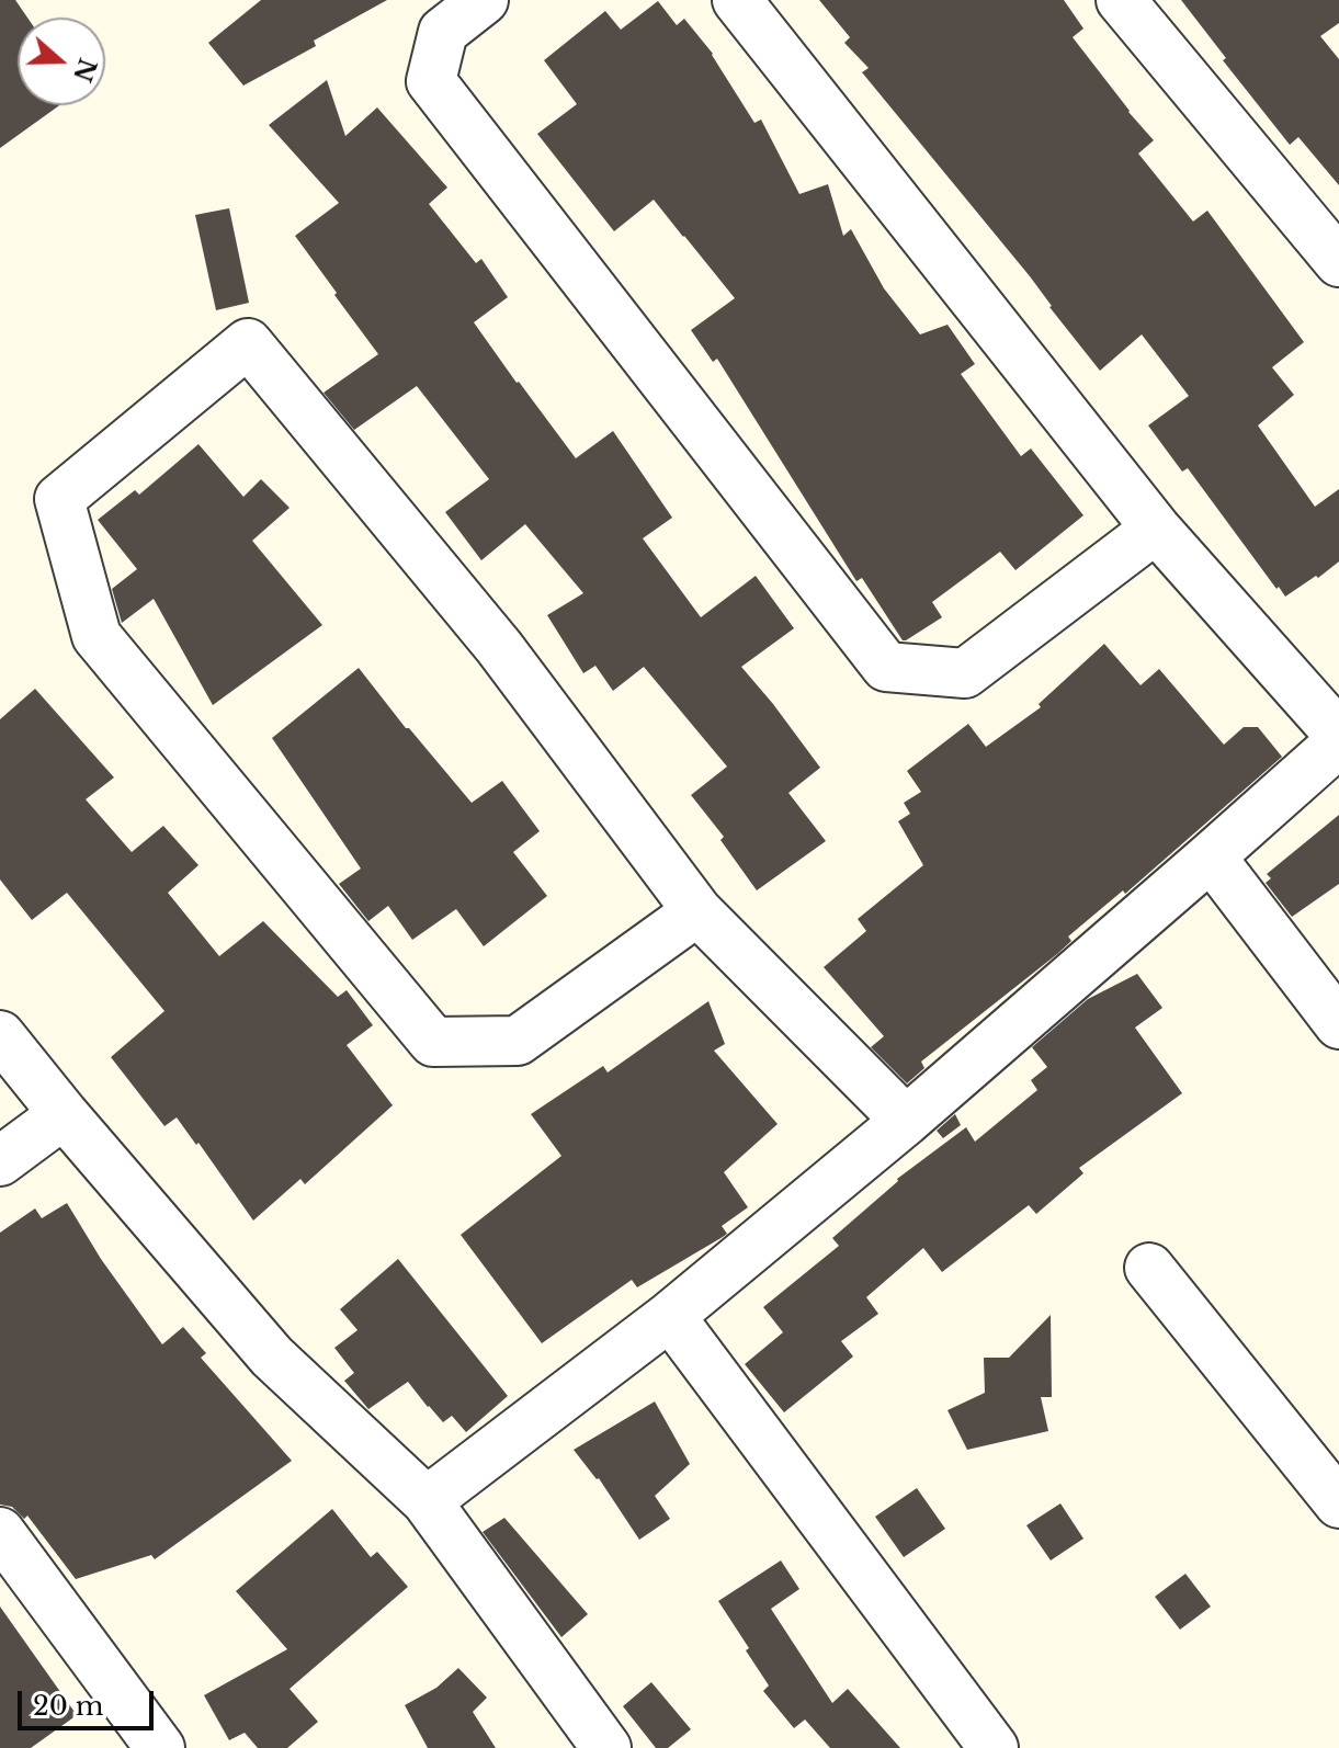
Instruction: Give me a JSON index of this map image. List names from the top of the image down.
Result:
{
  "scale_bar": "20 m",
  "north": "right"
}
